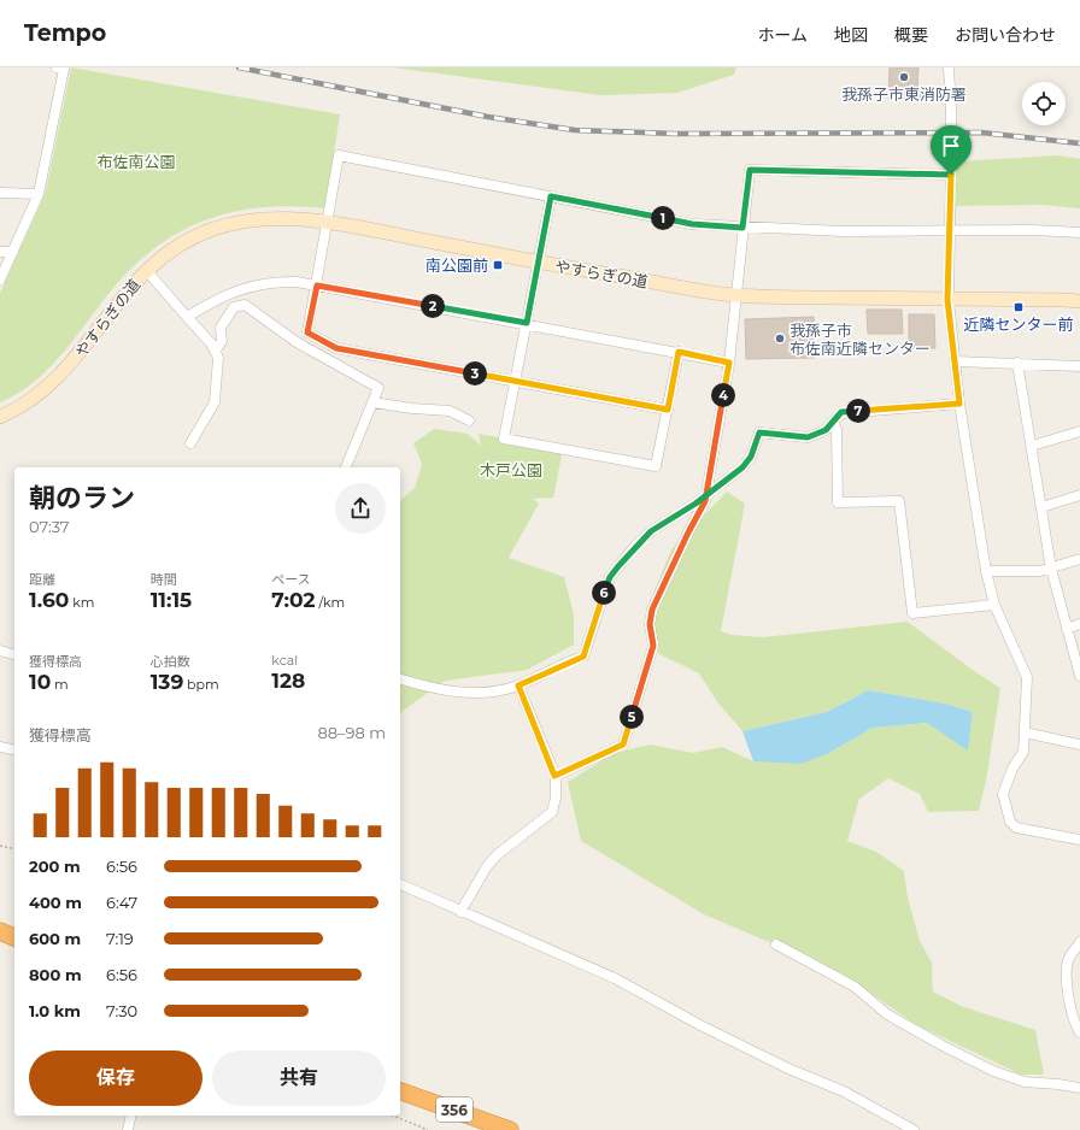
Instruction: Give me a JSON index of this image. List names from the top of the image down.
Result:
{
  "streets": {
    "highway": ["356"],
    "street": ["やすらぎの道"]
  },
  "parks": ["布佐南公園", "木戸公園"],
  "places": {
    "other": ["我孫子市東消防署", "我孫子市 布佐南近隣センター"],
    "transit": ["南公園前", "近隣センター前"]
  },
  "page": {
    "header": "Tempo",
    "nav": [
      "ホーム",
      "地図",
      "概要",
      "お問い合わせ"
    ],
    "pins": [
      "1",
      "2",
      "3",
      "4",
      "7",
      "6",
      "5"
    ],
    "heading": ["朝のラン", "07:37"],
    "stats": [
      ["距離", "1.60 km"],
      ["時間", "11:15"],
      ["ペース", "7:02 /km"],
      ["獲得標高", "10 m"],
      ["心拍数", "139 bpm"],
      ["kcal", "128"]
    ],
    "chart": ["獲得標高", "88–98 m"],
    "list": [
      {
        "name": "200 m",
        "note": "6:56"
      },
      {
        "name": "400 m",
        "note": "6:47"
      },
      {
        "name": "600 m",
        "note": "7:19"
      },
      {
        "name": "800 m",
        "note": "6:56"
      },
      {
        "name": "1.0 km",
        "note": "7:30"
      }
    ],
    "buttons": ["保存", "共有"]
  }
}
